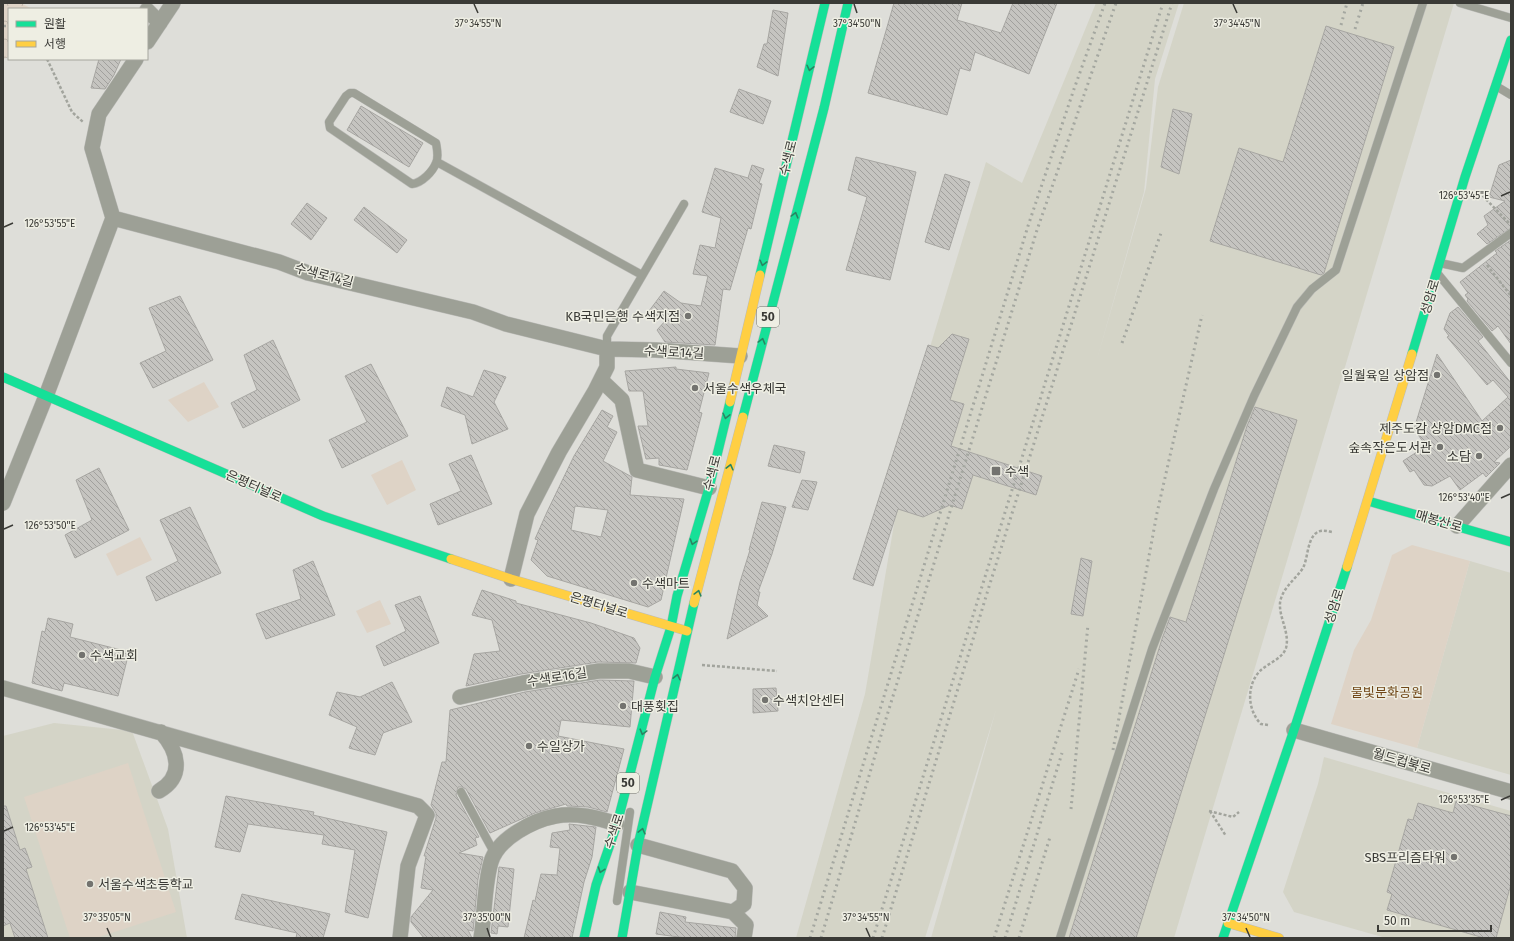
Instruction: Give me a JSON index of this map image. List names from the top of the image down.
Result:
{
  "streets": {
    "main road": [
      "수색로",
      "성암로",
      "50",
      "은평터널로",
      "매봉산로"
    ],
    "street": ["수색로14길", "수색로16길", "월드컵북로"]
  },
  "crossings": [
    ["수색로", "수색로14길"],
    ["수색로", "은평터널로"],
    ["수색로", "수색로16길"],
    ["성암로", "매봉산로"],
    ["성암로", "월드컵북로"]
  ],
  "parks": ["물빛문화공원"],
  "places": {
    "other": [
      "KB국민은행 수색지점",
      "일월육일 상암점",
      "서울수색우체국",
      "제주도감 상암DMC점",
      "숲속작은도서관",
      "소담",
      "수색마트",
      "수색교회",
      "수색치안센터",
      "대풍횟집",
      "수일상가",
      "SBS프리즘타워",
      "서울수색초등학교"
    ],
    "transit": ["수색"]
  },
  "legend": ["원활", "서행"],
  "scale_bar": "50 m",
  "coordinates": [
    "37°34'55\"N",
    "37°34'50\"N",
    "37°34'45\"N",
    "126°53'45\"E",
    "126°53'55\"E",
    "126°53'40\"E",
    "126°53'50\"E",
    "126°53'35\"E",
    "37°35'05\"N",
    "37°35'00\"N"
  ]
}
